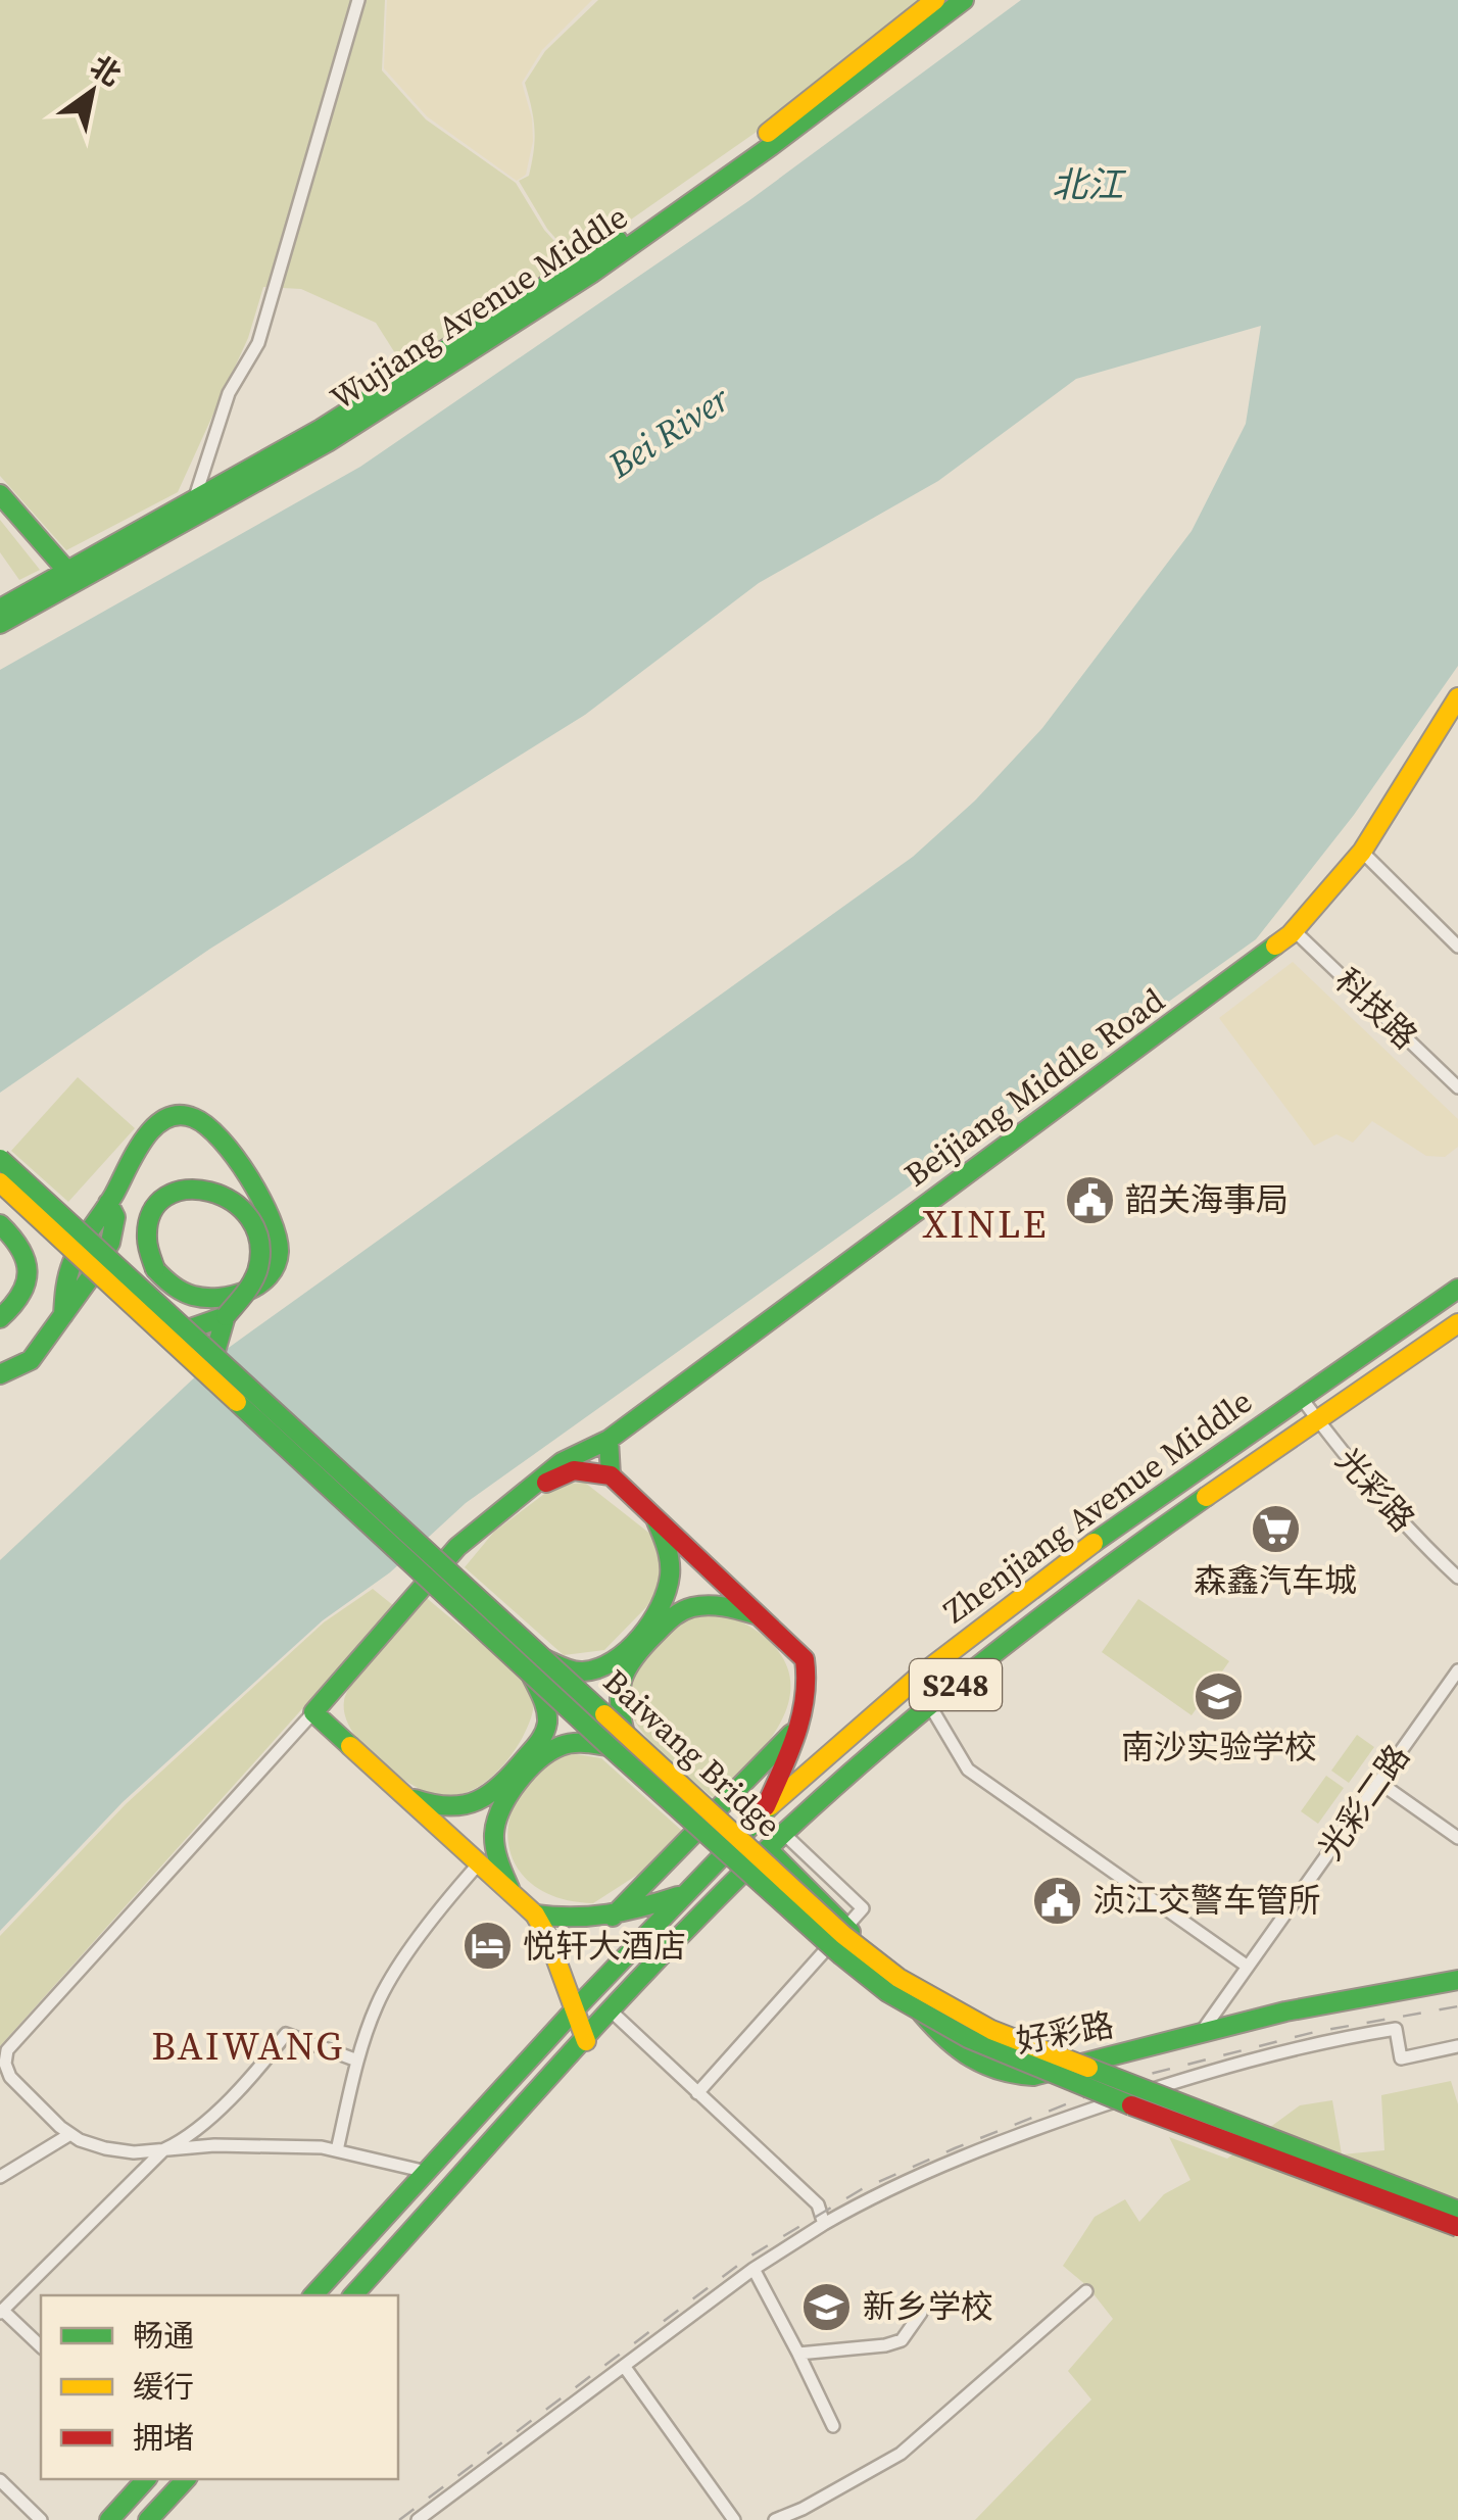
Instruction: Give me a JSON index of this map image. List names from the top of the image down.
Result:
{
  "streets": {
    "main road": [
      "Wujiang Avenue Middle",
      "Beijiang Middle Road",
      "Zhenjiang Avenue Middle",
      "S248",
      "Baiwang Bridge",
      "好彩路"
    ],
    "street": ["科技路", "光彩路", "光彩二路"]
  },
  "crossings": [
    ["科技路", "Beijiang Middle Road"],
    ["光彩路", "Zhenjiang Avenue Middle"],
    ["Zhenjiang Avenue Middle", "S248"],
    ["Zhenjiang Avenue Middle", "好彩路"],
    ["光彩二路", "好彩路"]
  ],
  "districts": ["XINLE", "BAIWANG"],
  "water": ["北江", "Bei River"],
  "places": {
    "public building": ["韶关海事局", "浈江交警车管所"],
    "supermarket": ["森鑫汽车城"],
    "school or university": ["南沙实验学校", "新乡学校"],
    "hotel": ["悦轩大酒店"]
  },
  "legend": ["畅通", "缓行", "拥堵"],
  "north": "top right"
}
